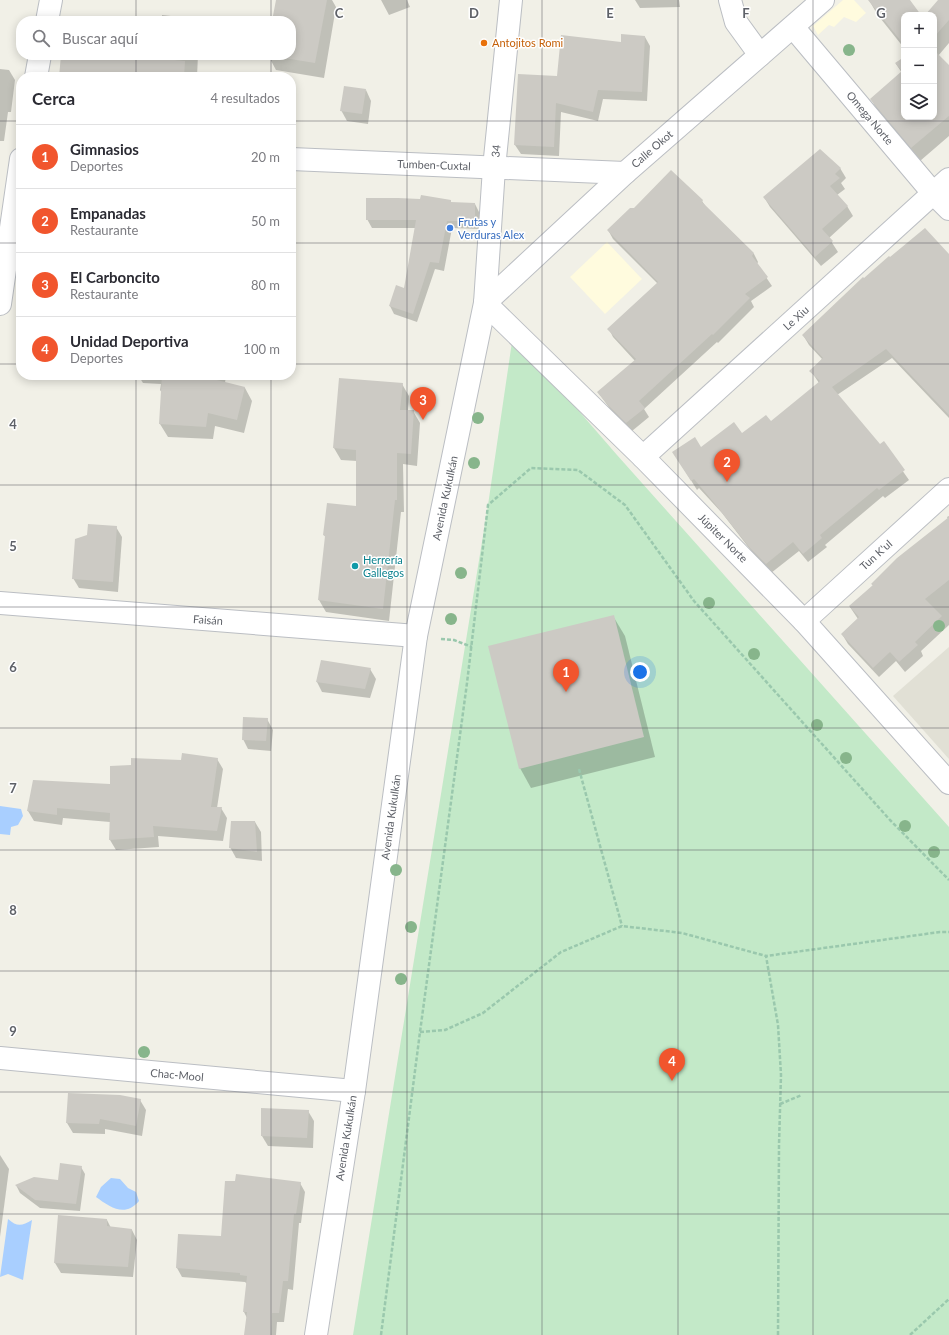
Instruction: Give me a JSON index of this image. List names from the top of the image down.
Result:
{
  "streets": {
    "street": [
      "Omega Norte",
      "Calle Okot",
      "34",
      "Tumben-Cuxtal",
      "Le Xiu",
      "Avenida Kukulkán",
      "Júpiter Norte",
      "Tun K'ul",
      "Faisán",
      "Chac-Mool"
    ]
  },
  "crossings": [
    ["Omega Norte", "Calle Okot"],
    ["Omega Norte", "Le Xiu"],
    ["Calle Okot", "34"],
    ["Calle Okot", "Tumben-Cuxtal"],
    ["Calle Okot", "Avenida Kukulkán"],
    ["Calle Okot", "Júpiter Norte"],
    ["34", "Tumben-Cuxtal"],
    ["34", "Avenida Kukulkán"],
    ["34", "Júpiter Norte"],
    ["Le Xiu", "Júpiter Norte"],
    ["Avenida Kukulkán", "Júpiter Norte"],
    ["Avenida Kukulkán", "Faisán"],
    ["Avenida Kukulkán", "Chac-Mool"],
    ["Júpiter Norte", "Tun K'ul"]
  ],
  "places": ["Antojitos Romi", "Frutas y Verduras Alex", "Herrería Gallegos"],
  "page": {
    "map_buttons": ["+", "−"],
    "search": "Buscar aquí",
    "heading": ["Cerca", "4 resultados"],
    "list": [
      {
        "mark": "1",
        "name": "Gimnasios",
        "note": "Deportes",
        "value": "20 m"
      },
      {
        "mark": "2",
        "name": "Empanadas",
        "note": "Restaurante",
        "value": "50 m"
      },
      {
        "mark": "3",
        "name": "El Carboncito",
        "note": "Restaurante",
        "value": "80 m"
      },
      {
        "mark": "4",
        "name": "Unidad Deportiva",
        "note": "Deportes",
        "value": "100 m"
      }
    ],
    "pins": [
      "3",
      "2",
      "1",
      "4"
    ]
  },
  "grid": {
    "columns": [
      "C",
      "D",
      "E",
      "F",
      "G"
    ],
    "rows": [
      "4",
      "5",
      "6",
      "7",
      "8",
      "9"
    ]
  }
}
